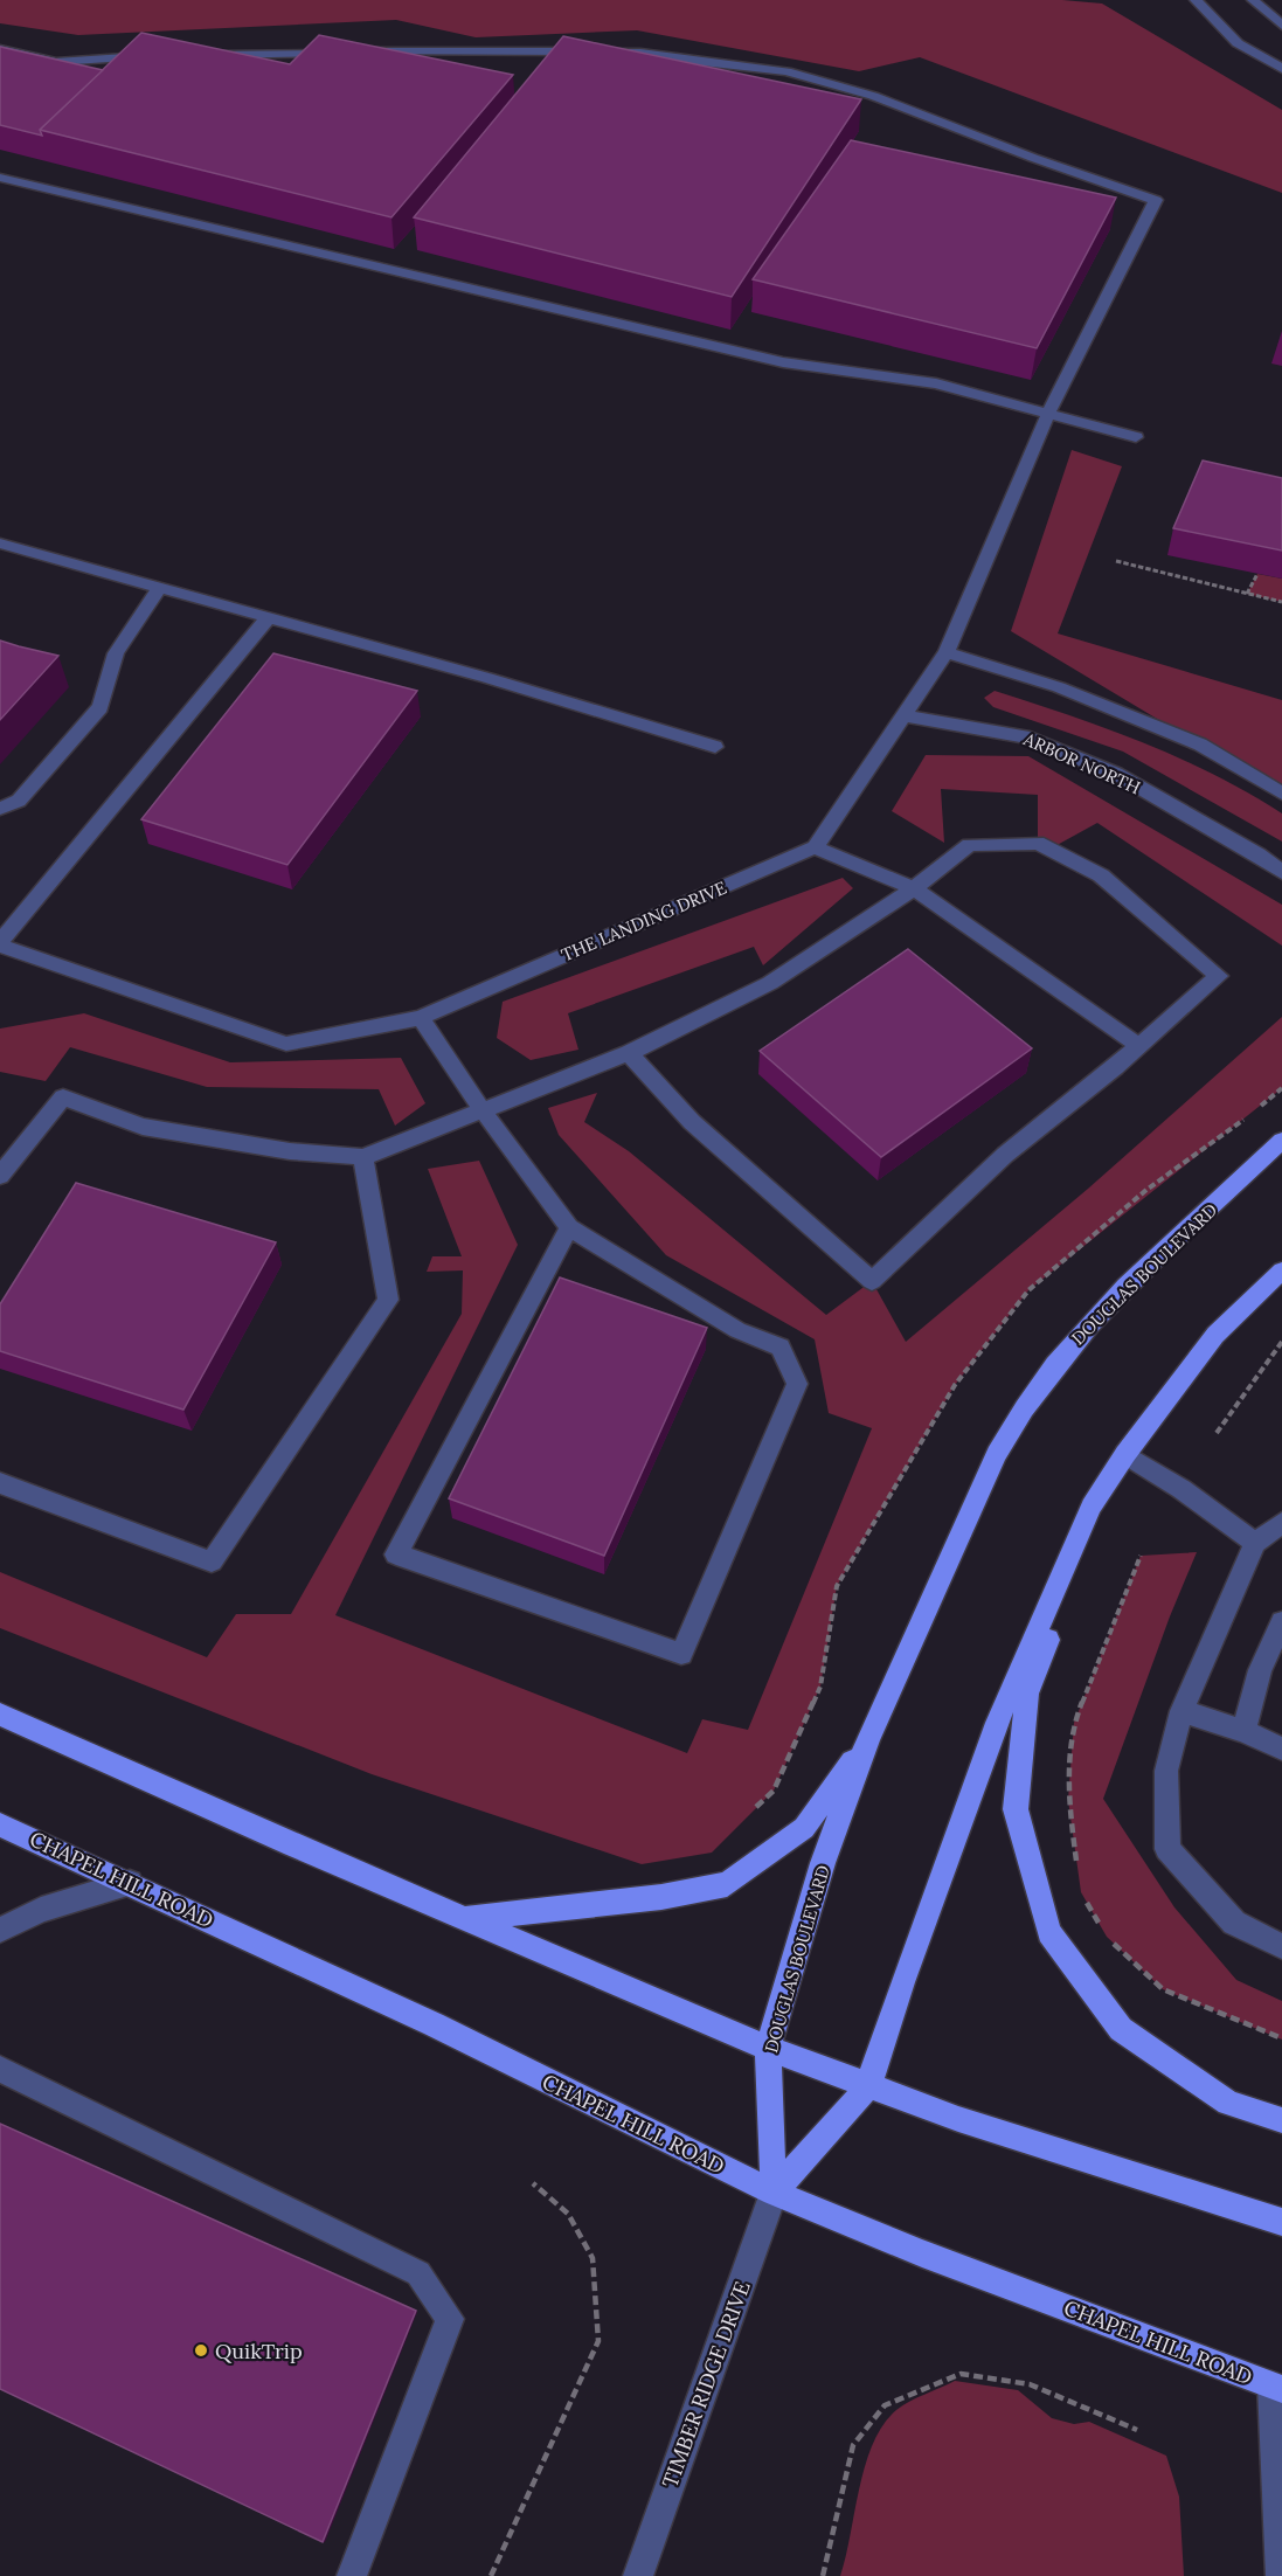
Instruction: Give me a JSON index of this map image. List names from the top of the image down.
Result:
{
  "streets": {
    "main road": ["DOUGLAS BOULEVARD", "CHAPEL HILL ROAD"],
    "street": ["ARBOR NORTH", "THE LANDING DRIVE", "TIMBER RIDGE DRIVE"]
  },
  "crossings": [
    ["DOUGLAS BOULEVARD", "CHAPEL HILL ROAD"],
    ["DOUGLAS BOULEVARD", "TIMBER RIDGE DRIVE"],
    ["CHAPEL HILL ROAD", "TIMBER RIDGE DRIVE"]
  ],
  "places": ["QuikTrip"]
}
